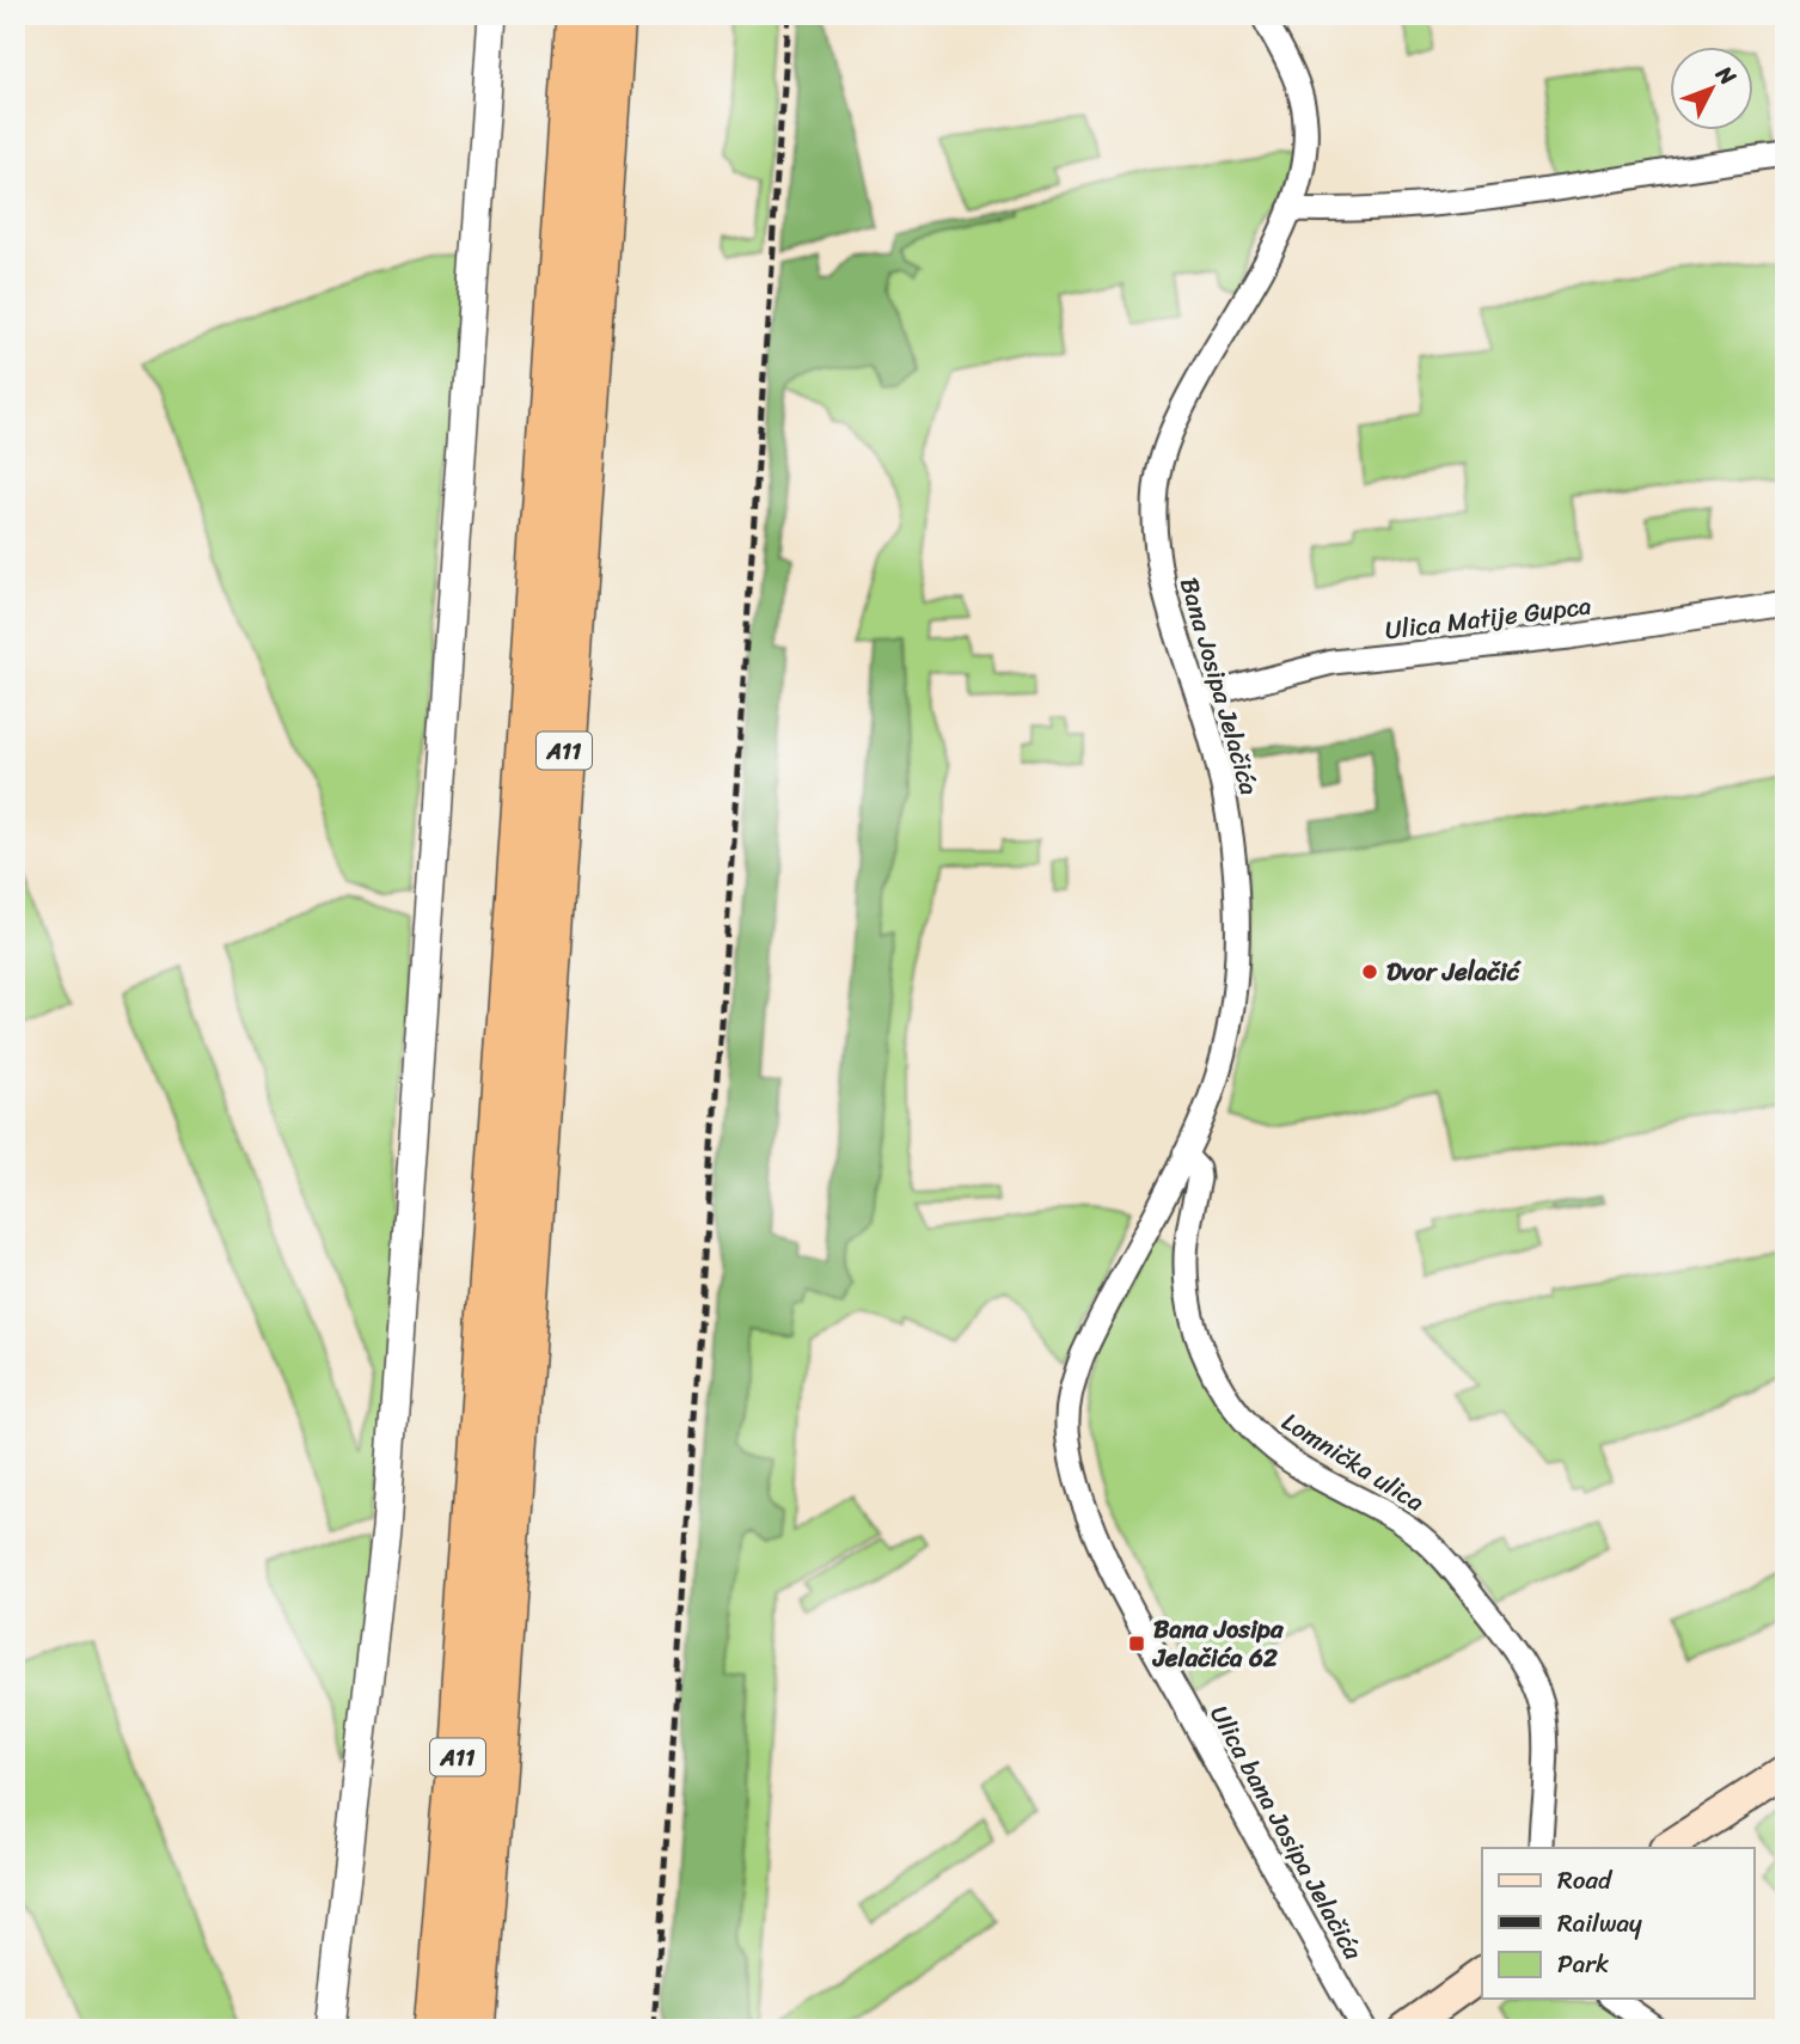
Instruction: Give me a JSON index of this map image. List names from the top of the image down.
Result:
{
  "streets": {
    "highway": ["A11"],
    "street": [
      "Ulica Matije Gupca",
      "Bana Josipa Jelačića",
      "Lomnička ulica",
      "Ulica bana Josipa Jelačića"
    ]
  },
  "crossings": [
    ["Ulica Matije Gupca", "Bana Josipa Jelačića"],
    ["Bana Josipa Jelačića", "Lomnička ulica"],
    ["Bana Josipa Jelačića", "Ulica bana Josipa Jelačića"]
  ],
  "places": {
    "other": ["Dvor Jelačić"],
    "transit": ["Bana Josipa Jelačića 62"]
  },
  "legend": ["Road", "Railway", "Park"],
  "north": "top right"
}
